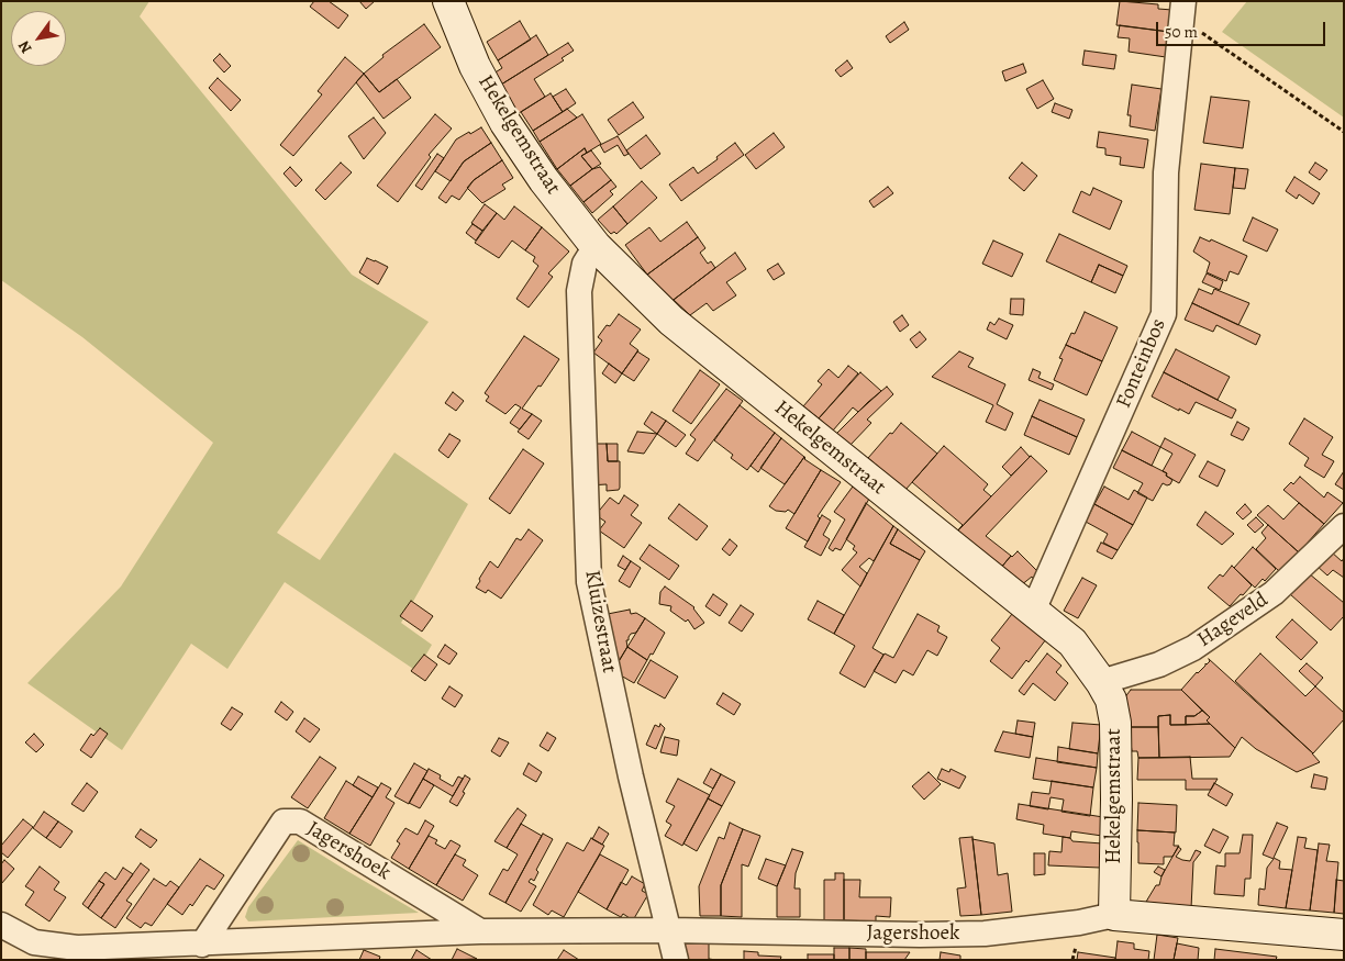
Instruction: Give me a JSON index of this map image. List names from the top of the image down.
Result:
{
  "streets": {
    "street": [
      "Hekelgemstraat",
      "Fonteinbos",
      "Hageveld",
      "Kluizestraat",
      "Jagershoek"
    ]
  },
  "crossings": [
    ["Hekelgemstraat", "Fonteinbos"],
    ["Hekelgemstraat", "Hageveld"],
    ["Hekelgemstraat", "Kluizestraat"],
    ["Hekelgemstraat", "Jagershoek"],
    ["Kluizestraat", "Jagershoek"]
  ],
  "scale_bar": "50 m",
  "north": "bottom left"
}
